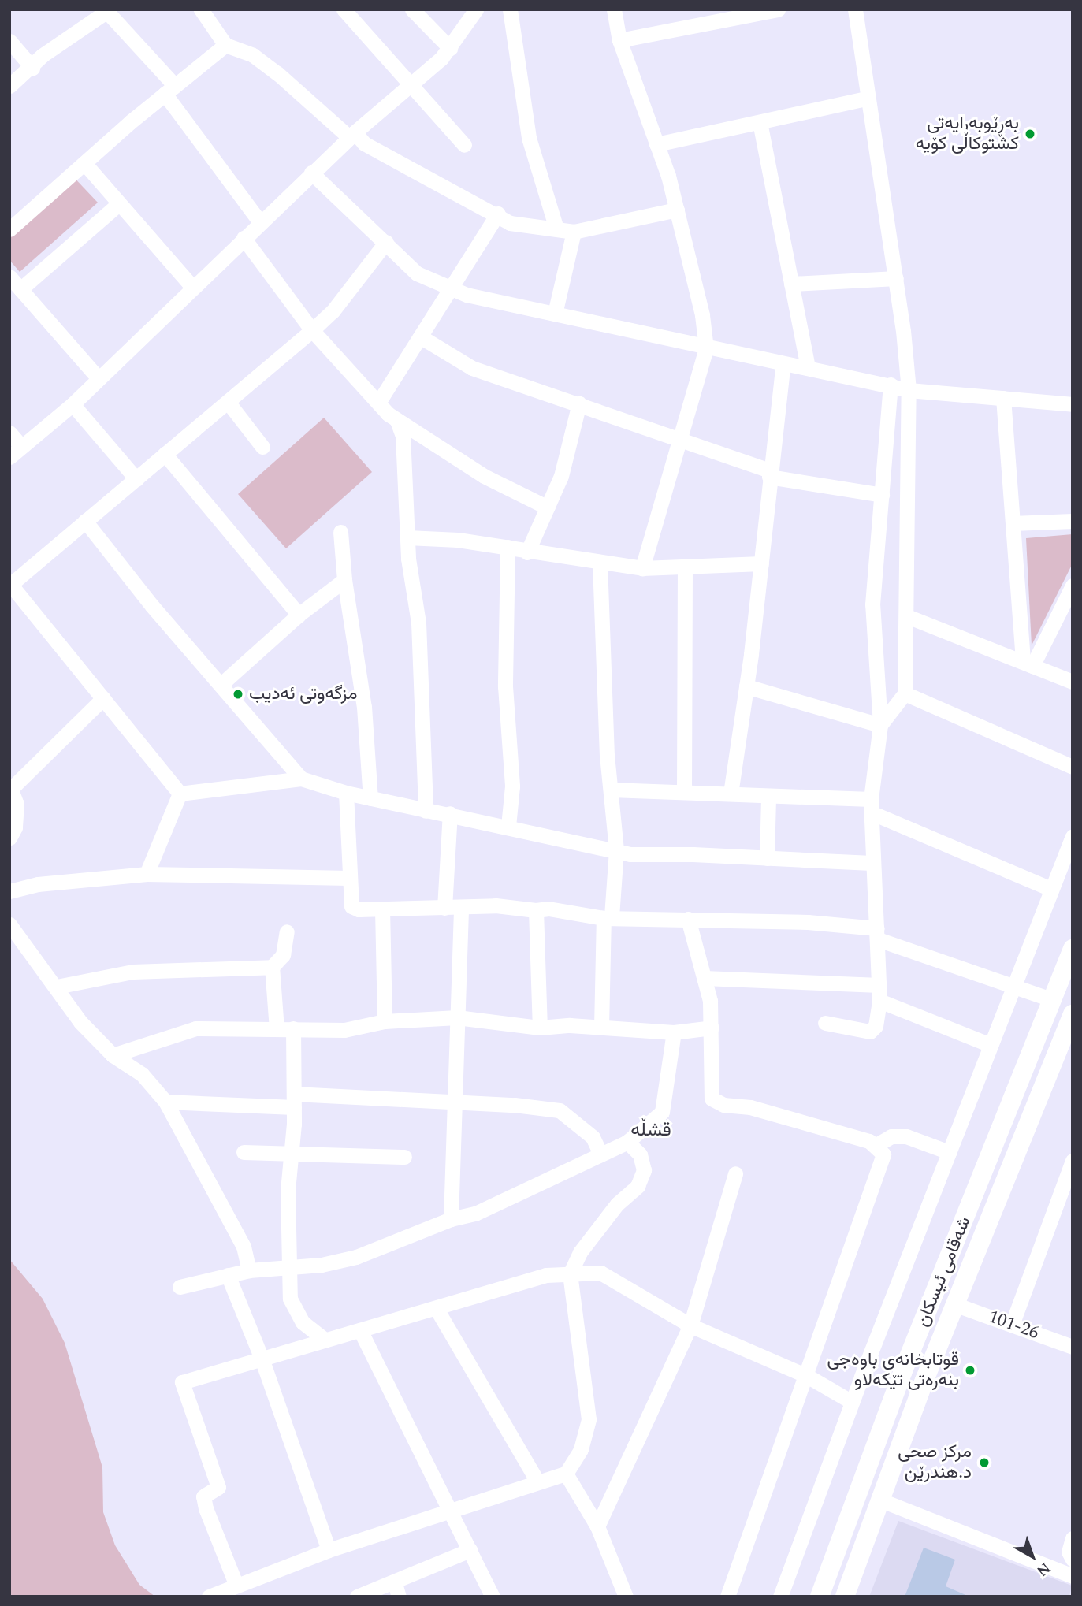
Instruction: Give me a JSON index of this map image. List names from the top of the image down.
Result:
{
  "streets": {
    "main road": ["شەقامی ئیسکان"],
    "street": ["101-26"]
  },
  "crossings": [
    ["شەقامی ئیسکان", "101-26"]
  ],
  "districts": ["قشڵه‌"],
  "places": [
    "بەڕێوبەرایەتی کشتوکاڵی کۆیە",
    "مزگەوتی ئەدیب",
    "قوتابخانه‌ی باوه‌جی بنه‌ره‌تی تێكه‌لاو",
    "مرکز صحی د.هندرێن"
  ],
  "north": "bottom right"
}
